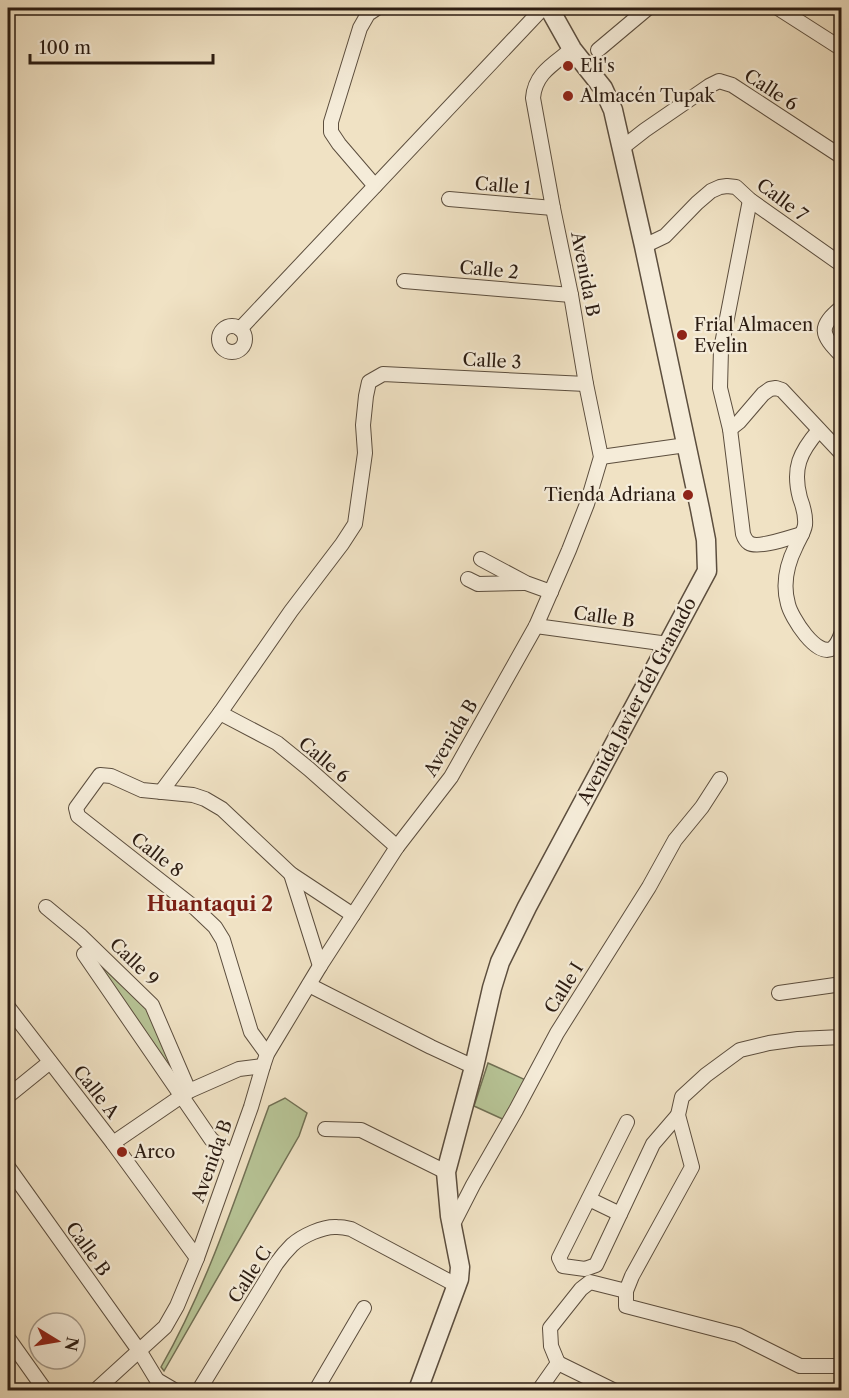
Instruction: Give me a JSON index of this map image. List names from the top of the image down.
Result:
{
  "streets": {
    "street": [
      "Calle 6",
      "Calle 1",
      "Calle 7",
      "Calle 2",
      "Avenida B",
      "Calle 3",
      "Calle B",
      "Avenida Javier del Granado",
      "Calle 8",
      "Calle 9",
      "Calle I",
      "Calle A",
      "Calle C"
    ]
  },
  "crossings": [
    ["Calle 6", "Avenida B"],
    ["Calle 6", "Calle 3"],
    ["Calle 6", "Avenida Javier del Granado"],
    ["Calle 1", "Avenida B"],
    ["Calle 7", "Avenida Javier del Granado"],
    ["Calle 2", "Avenida B"],
    ["Avenida B", "Calle 3"],
    ["Avenida B", "Calle B"],
    ["Avenida B", "Avenida Javier del Granado"],
    ["Avenida B", "Calle 8"],
    ["Avenida B", "Calle A"],
    ["Calle 3", "Calle 8"],
    ["Calle B", "Avenida Javier del Granado"],
    ["Avenida Javier del Granado", "Calle I"],
    ["Avenida Javier del Granado", "Calle C"]
  ],
  "districts": ["Huantaqui 2"],
  "places": [
    "Eli's",
    "Almacén Tupak",
    "Frial Almacen Evelin",
    "Tienda Adriana",
    "Arco"
  ],
  "scale_bar": "100 m",
  "north": "right"
}
